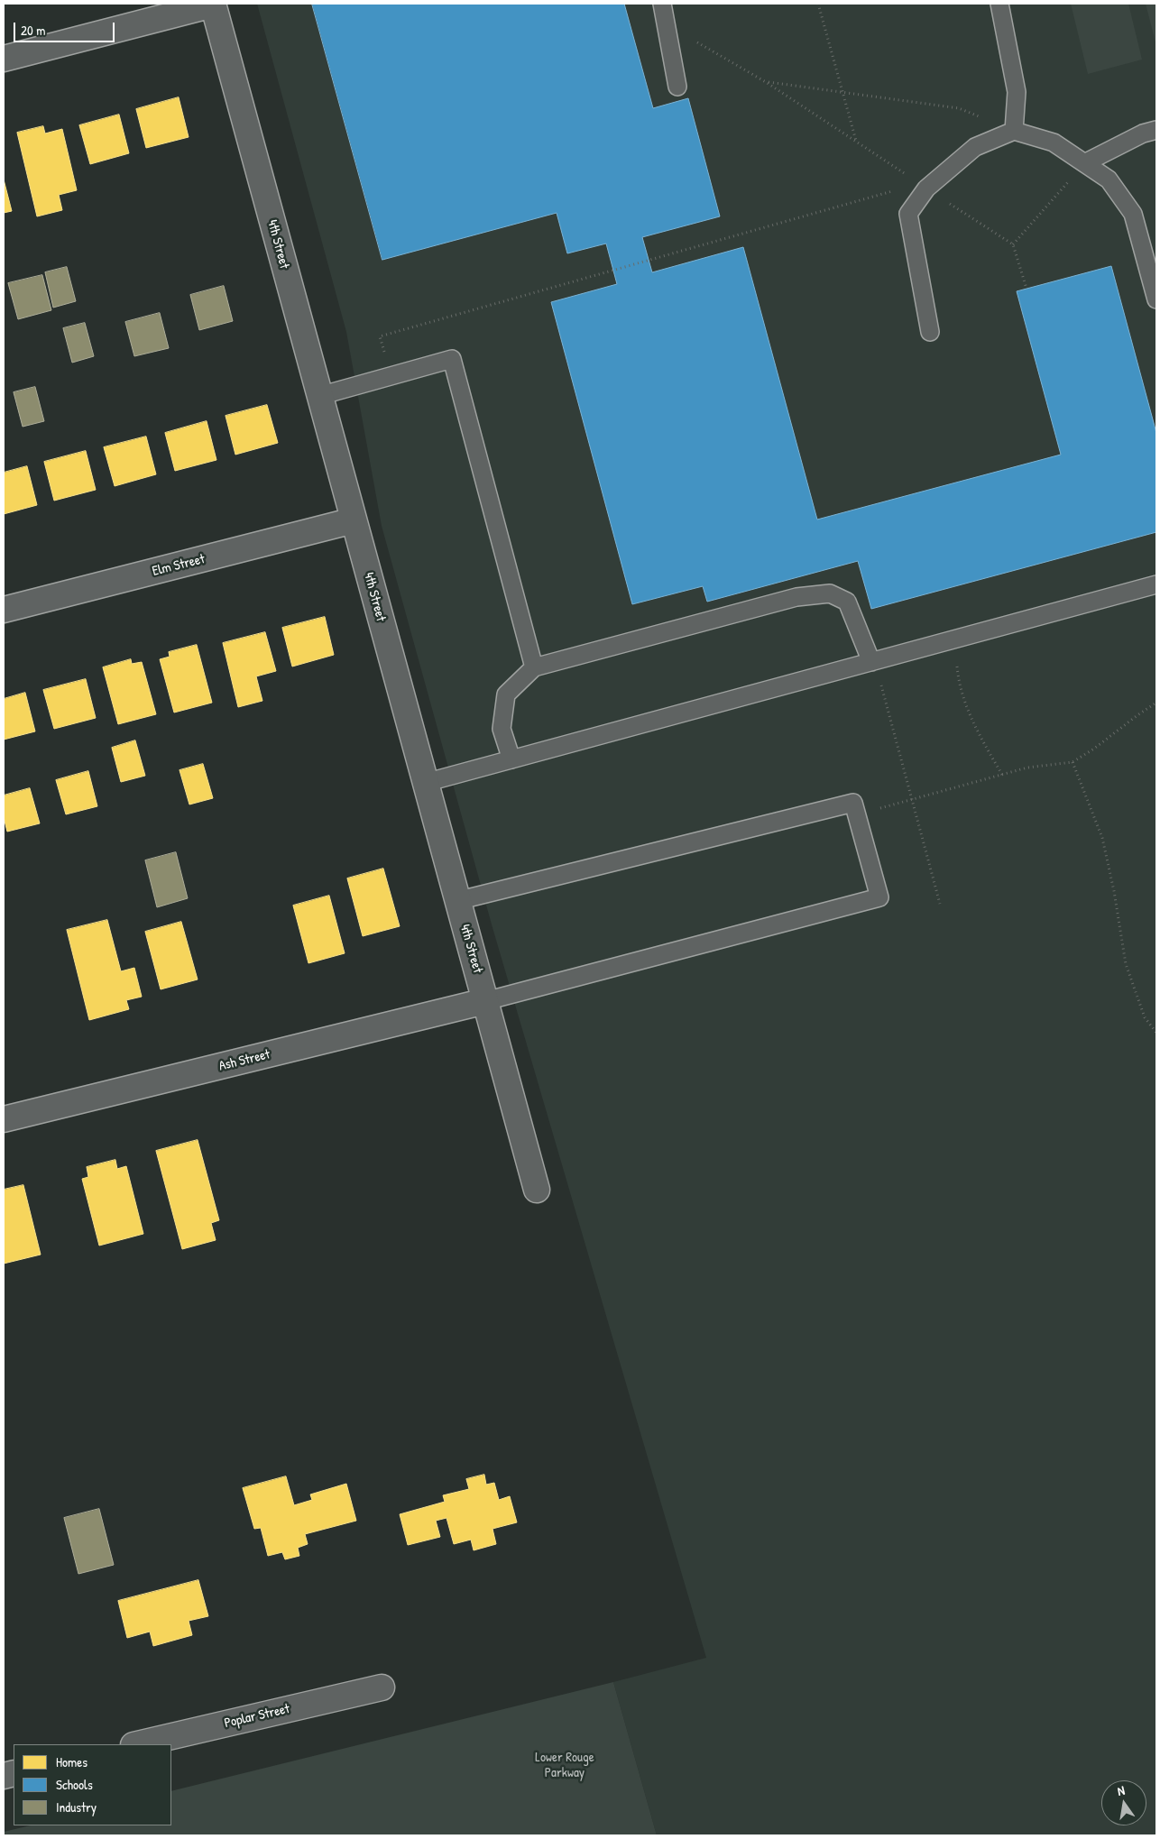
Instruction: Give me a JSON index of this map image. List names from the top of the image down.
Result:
{
  "streets": {
    "street": [
      "4th Street",
      "Elm Street",
      "Ash Street",
      "Poplar Street"
    ]
  },
  "crossings": [
    ["4th Street", "Elm Street"],
    ["4th Street", "Ash Street"]
  ],
  "parks": ["Lower Rouge Parkway"],
  "legend": ["Homes", "Schools", "Industry"],
  "scale_bar": "20 m",
  "north": "top"
}
